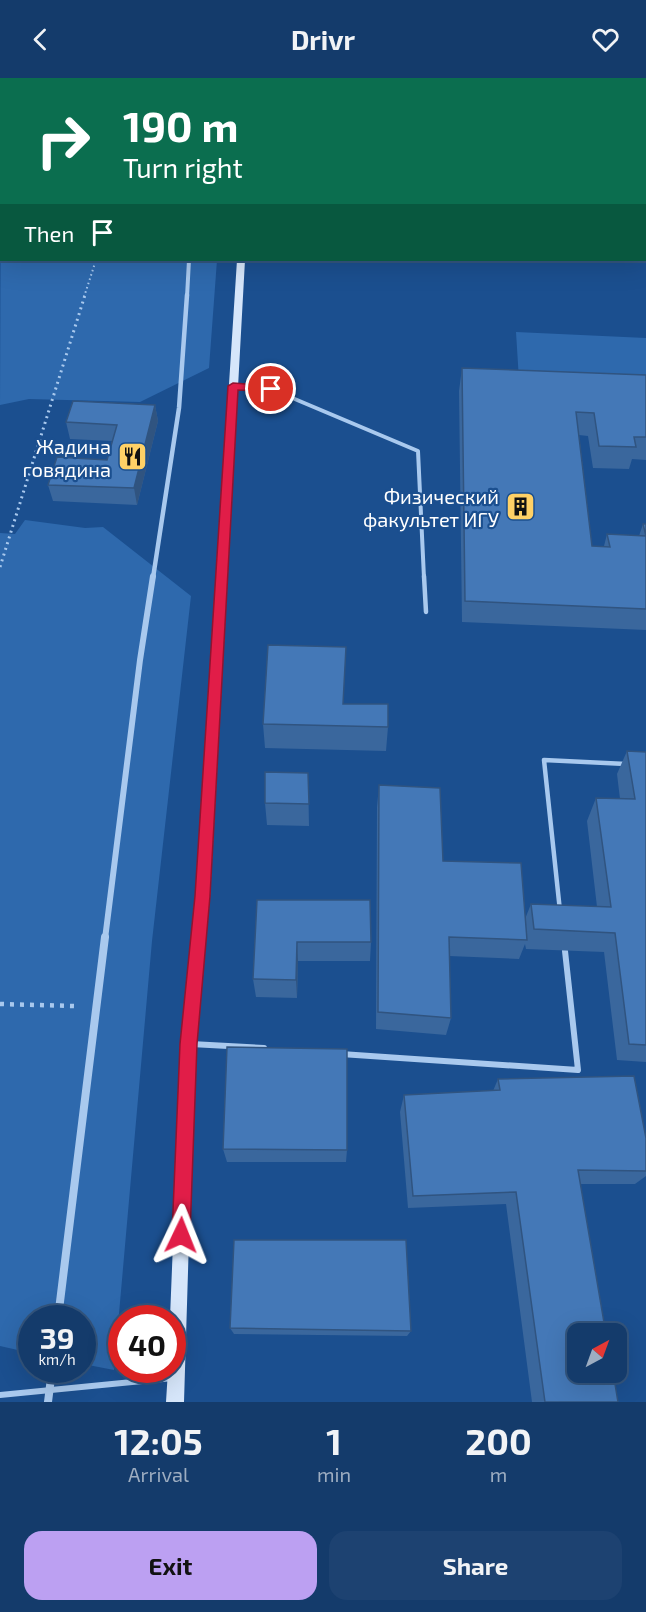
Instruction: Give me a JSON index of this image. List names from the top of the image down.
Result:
{
  "places": {
    "restaurant": ["Жадина говядина"],
    "building": ["Физический факультет ИГУ"]
  },
  "north": "top right",
  "page": {
    "header": "Drivr",
    "turn": ["190 m", "Turn right"],
    "then": "Then",
    "speed": "39 km/h",
    "limit": "40",
    "eta": [
      "12:05",
      "Arrival",
      "1",
      "min",
      "200",
      "m"
    ],
    "buttons": ["Exit", "Share"]
  }
}
